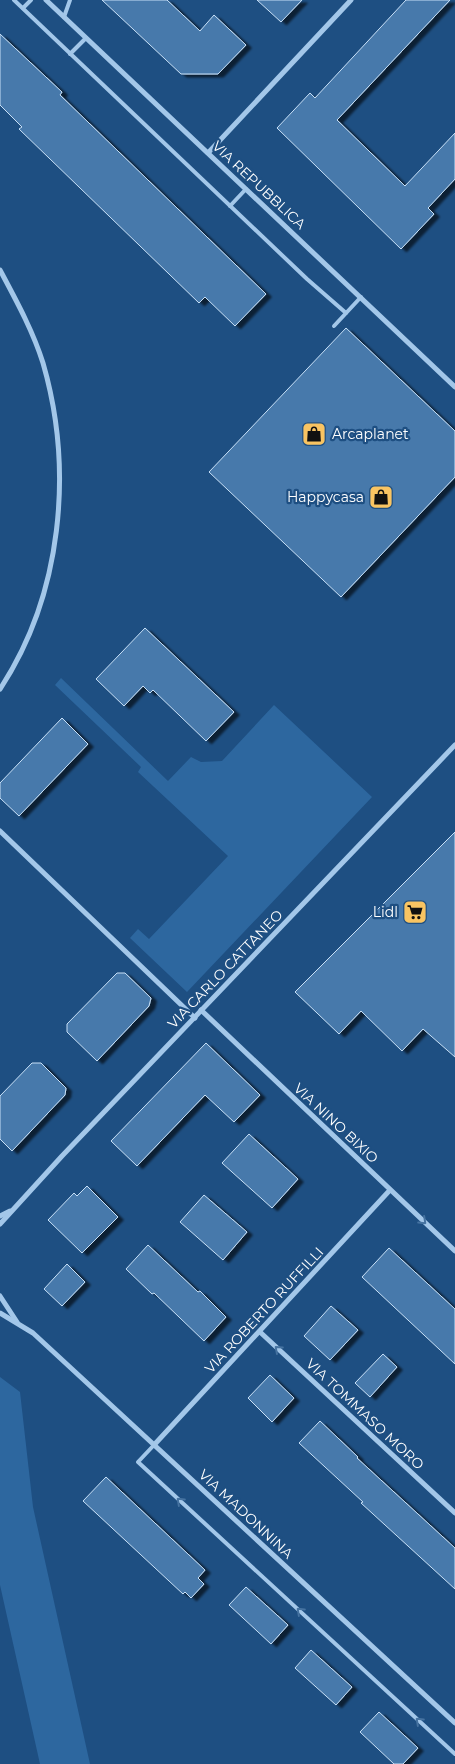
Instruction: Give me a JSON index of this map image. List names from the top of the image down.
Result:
{
  "streets": {
    "street": [
      "VIA REPUBBLICA",
      "VIA CARLO CATTANEO",
      "VIA NINO BIXIO",
      "VIA ROBERTO RUFFILLI",
      "VIA TOMMASO MORO",
      "VIA MADONNINA"
    ]
  },
  "crossings": [
    ["VIA CARLO CATTANEO", "VIA NINO BIXIO"],
    ["VIA NINO BIXIO", "VIA ROBERTO RUFFILLI"],
    ["VIA ROBERTO RUFFILLI", "VIA TOMMASO MORO"],
    ["VIA ROBERTO RUFFILLI", "VIA MADONNINA"]
  ],
  "one_way": ["VIA TOMMASO MORO"],
  "places": {
    "shop": ["Arcaplanet", "Happycasa"],
    "supermarket": ["Lidl"]
  }
}
